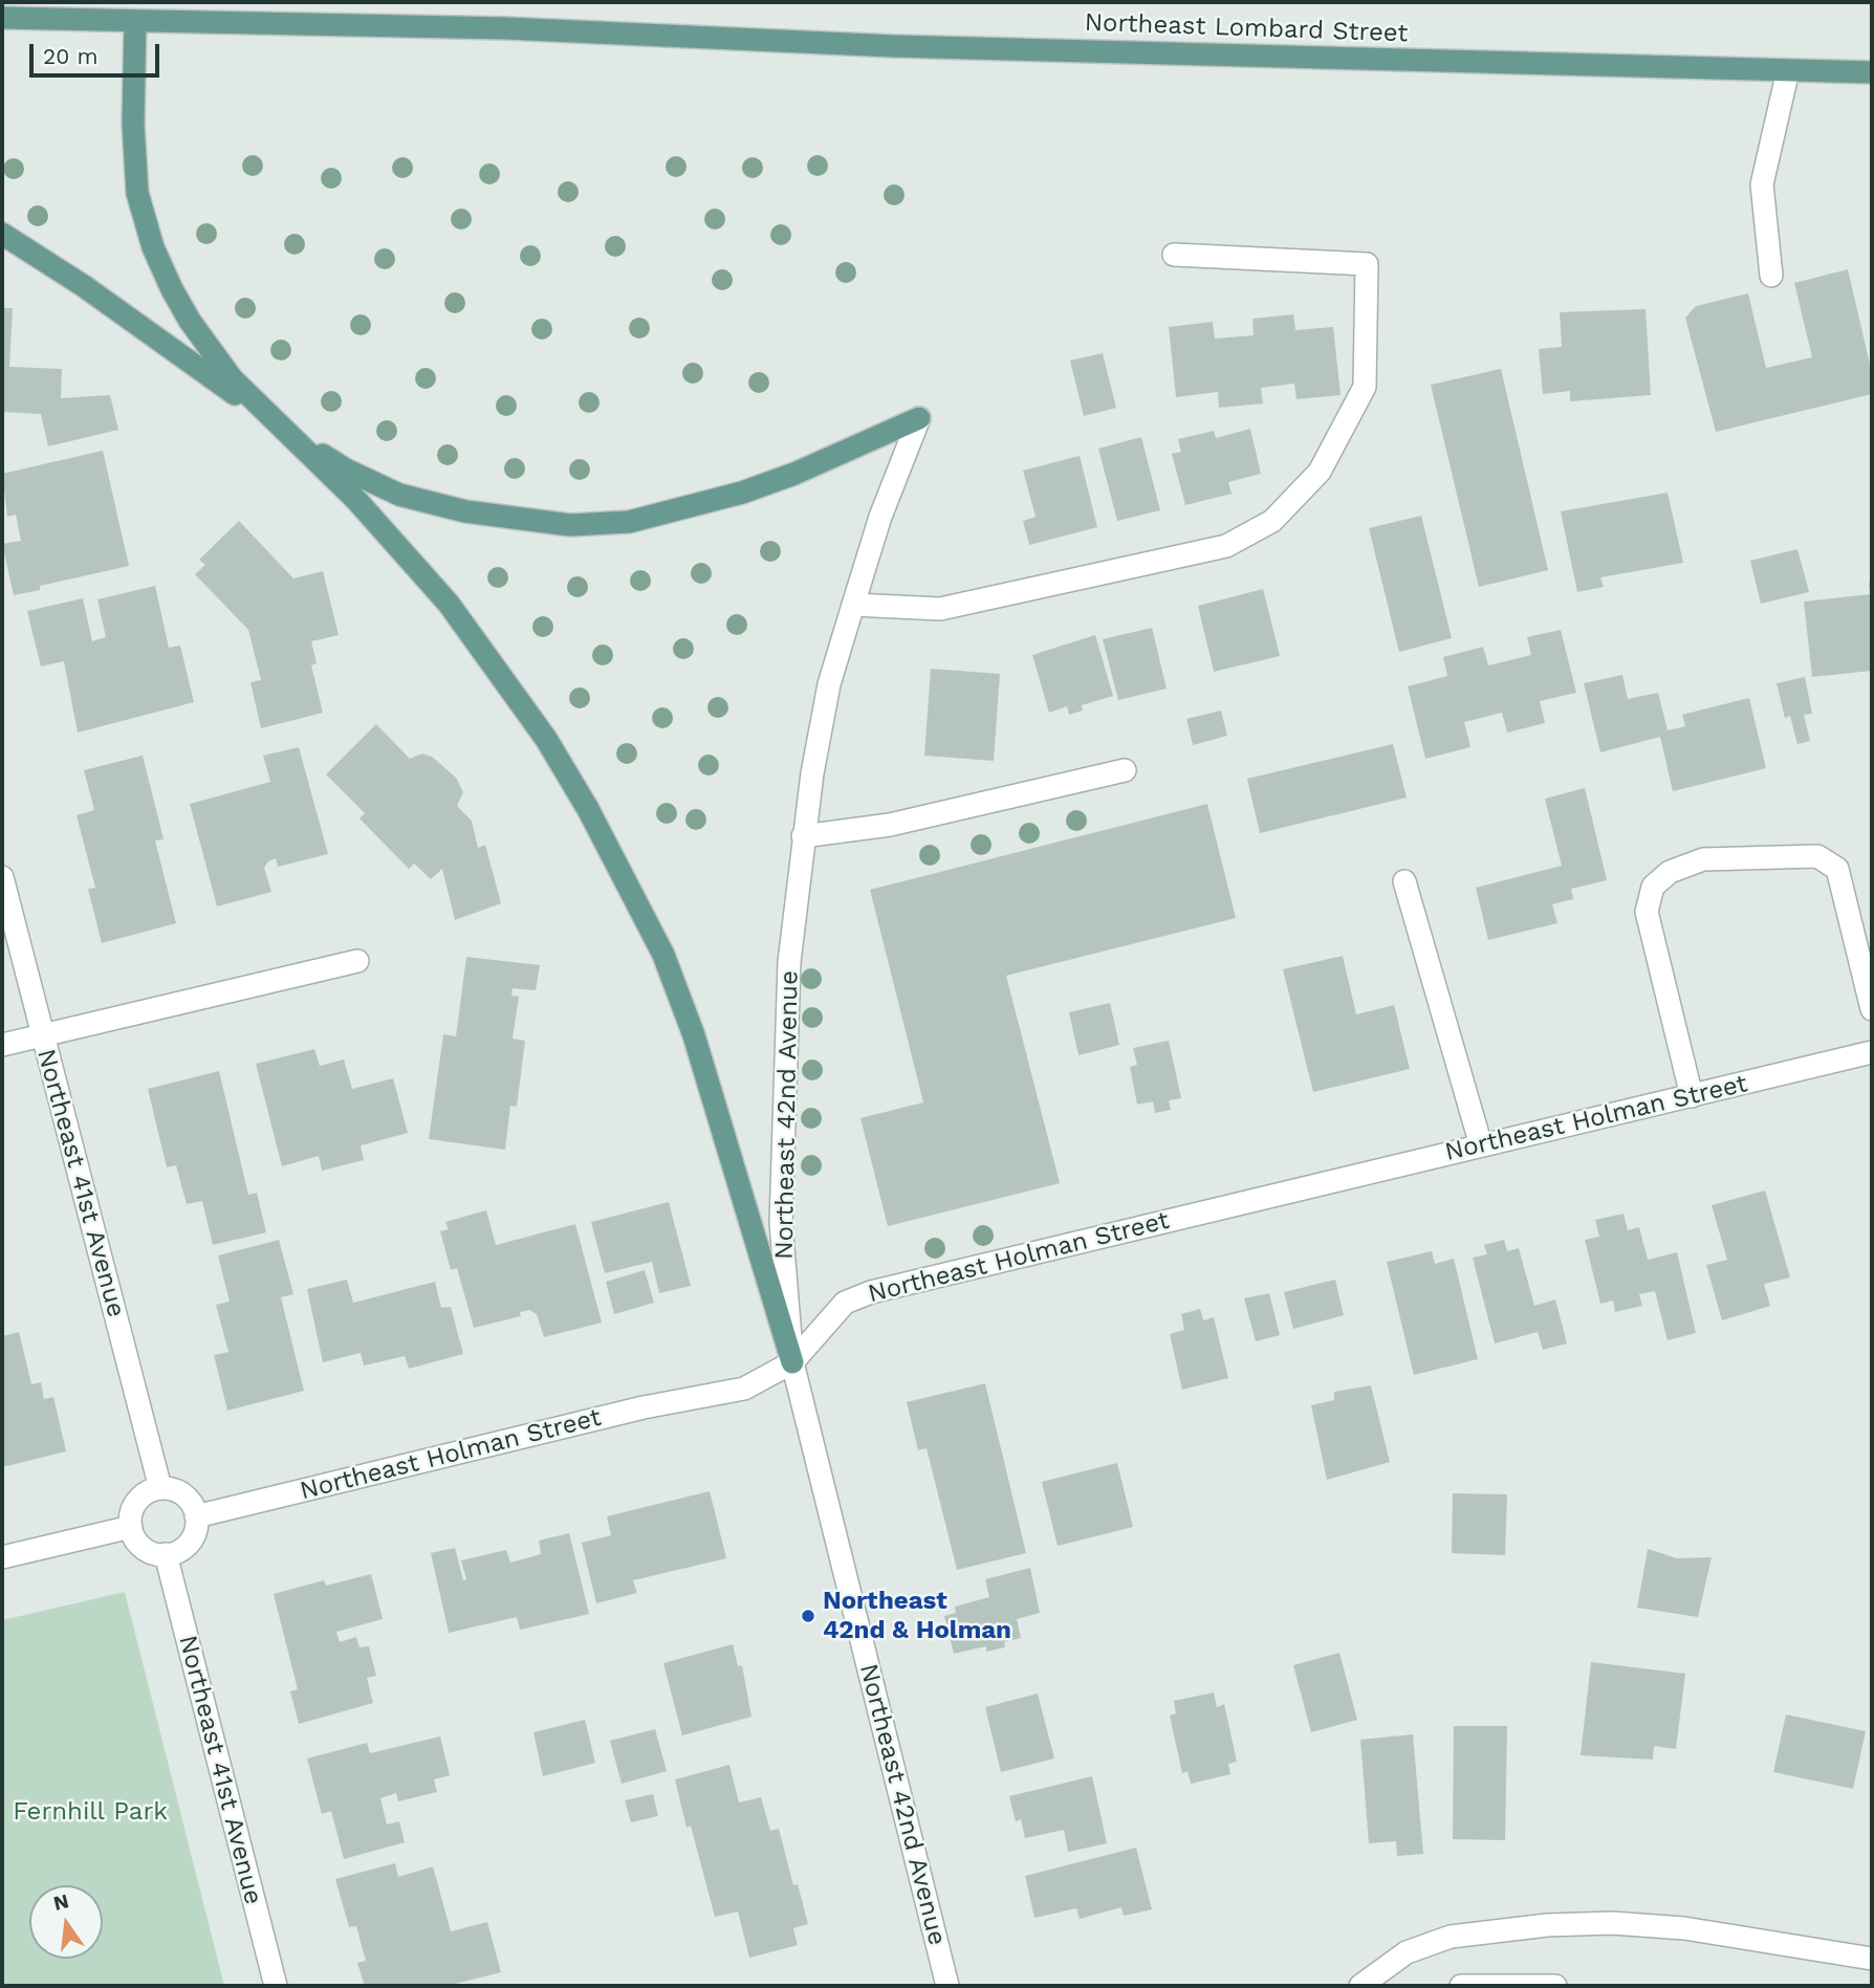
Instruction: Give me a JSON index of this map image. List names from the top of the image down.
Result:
{
  "streets": {
    "main road": ["Northeast Lombard Street"],
    "street": ["Northeast 42nd Avenue", "Northeast Holman Street", "Northeast 41st Avenue"]
  },
  "crossings": [
    ["Northeast 42nd Avenue", "Northeast Holman Street"],
    ["Northeast Holman Street", "Northeast 41st Avenue"]
  ],
  "parks": ["Fernhill Park"],
  "places": ["Northeast 42nd & Holman"],
  "scale_bar": "20 m",
  "north": "top"
}
